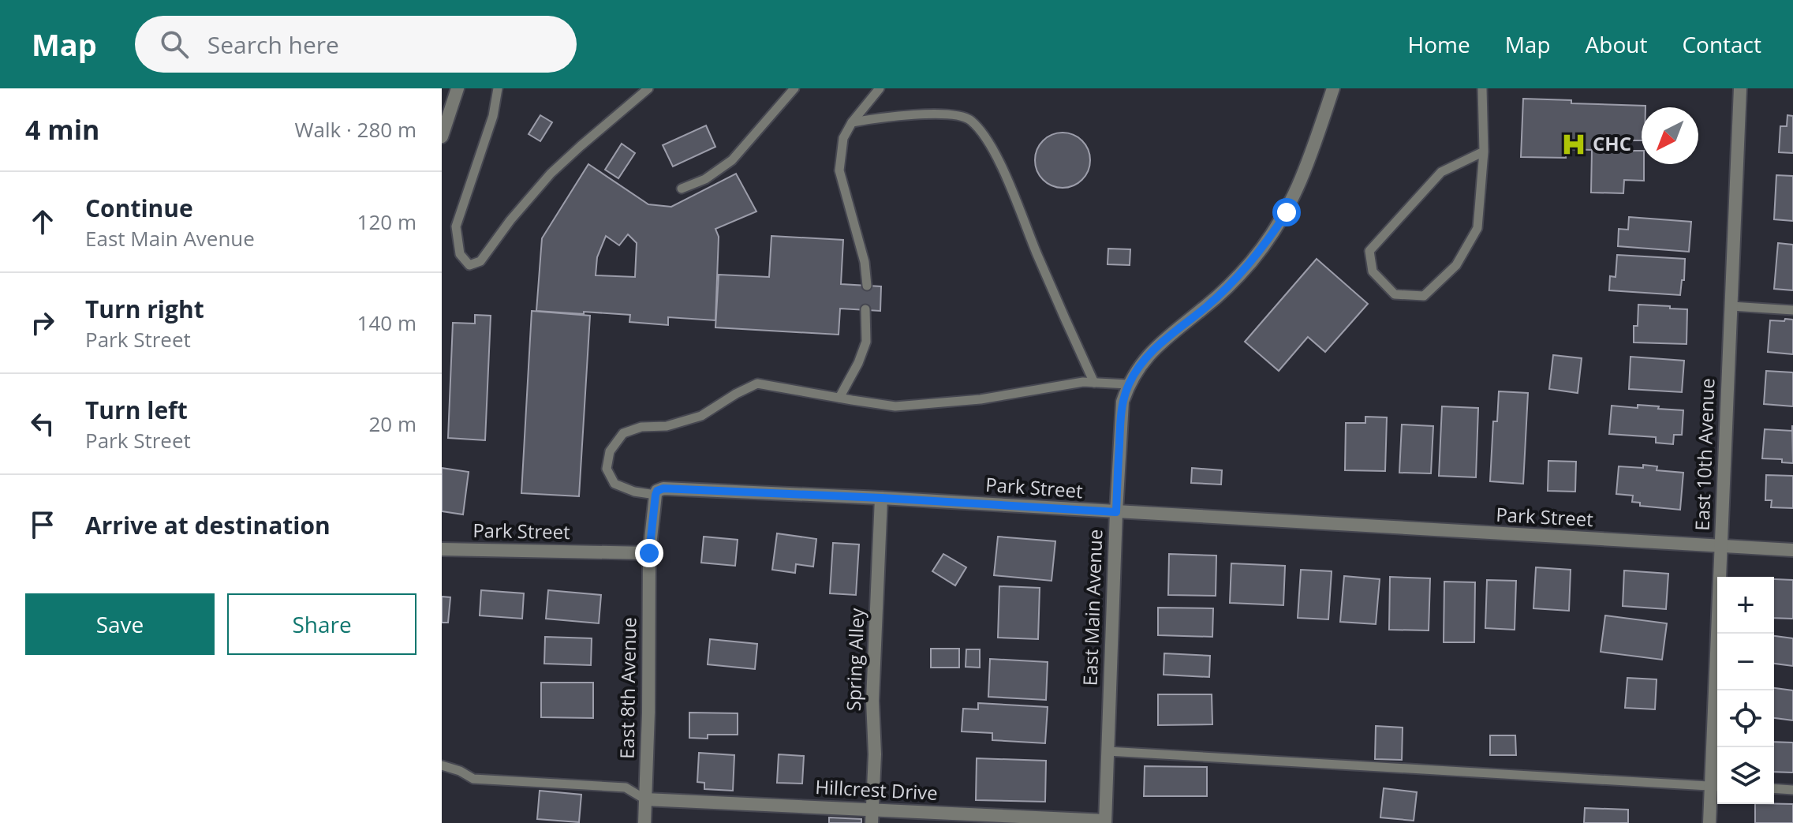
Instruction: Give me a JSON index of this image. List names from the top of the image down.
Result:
{
  "streets": {
    "street": [
      "East 10th Avenue",
      "Park Street",
      "East Main Avenue",
      "Spring Alley",
      "East 8th Avenue",
      "Hillcrest Drive"
    ]
  },
  "crossings": [
    ["East 10th Avenue", "Park Street"],
    ["Park Street", "East Main Avenue"],
    ["Park Street", "Spring Alley"],
    ["Park Street", "East 8th Avenue"],
    ["East Main Avenue", "Hillcrest Drive"],
    ["Spring Alley", "Hillcrest Drive"],
    ["East 8th Avenue", "Hillcrest Drive"]
  ],
  "places": {
    "hospital": ["CHC"]
  },
  "north": "bottom left",
  "page": {
    "header": "Map",
    "search": "Search here",
    "nav": [
      "Home",
      "Map",
      "About",
      "Contact"
    ],
    "heading": ["4 min", "Walk · 280 m"],
    "list": [
      ["Continue", "East Main Avenue", "120 m"],
      ["Turn right", "Park Street", "140 m"],
      ["Turn left", "Park Street", "20 m"],
      "Arrive at destination"
    ],
    "buttons": ["Save", "Share"],
    "map_buttons": ["+", "−"]
  }
}
